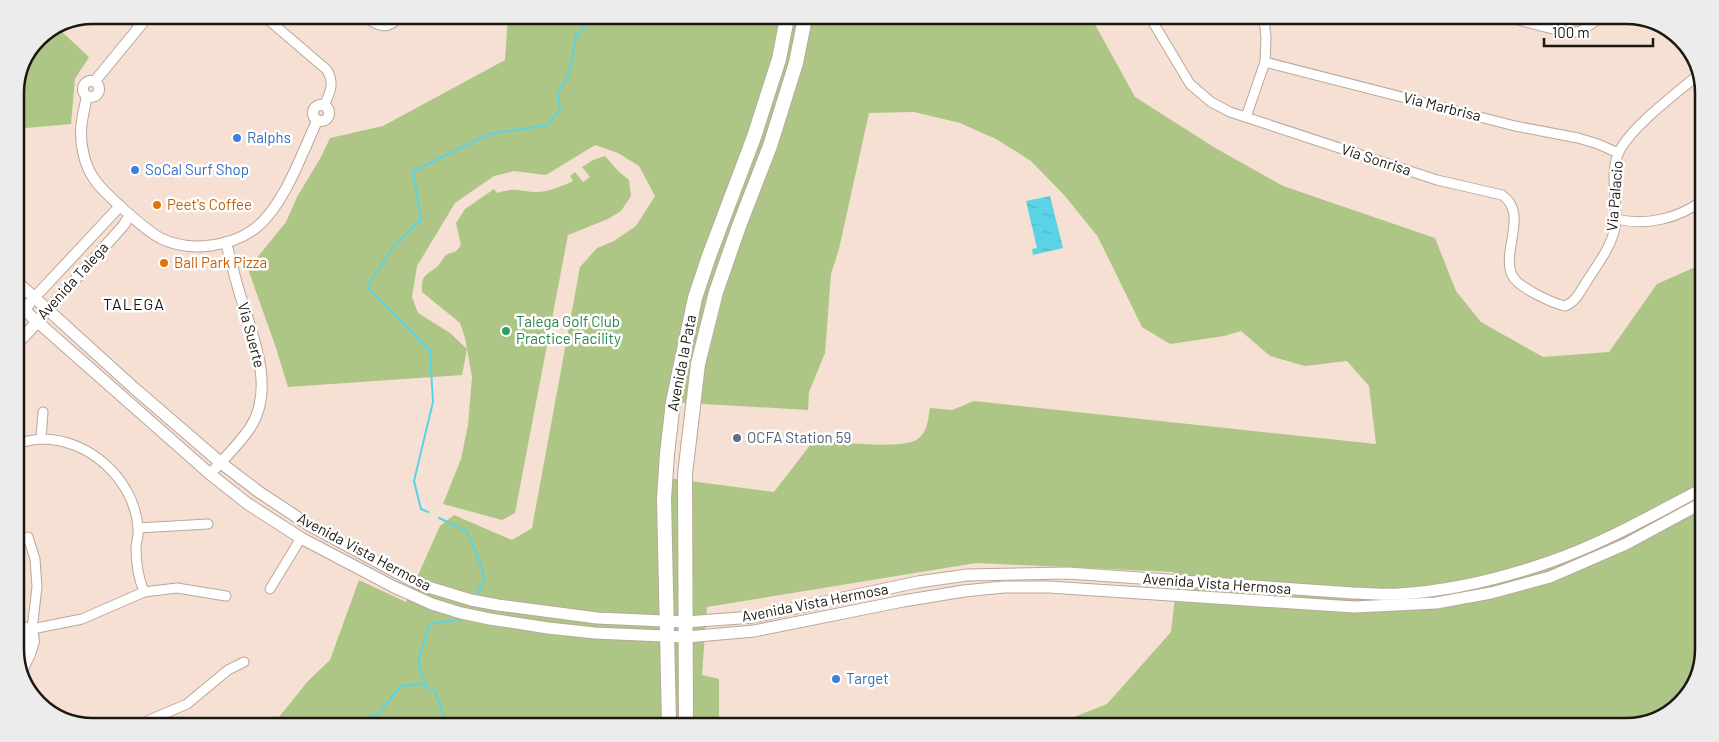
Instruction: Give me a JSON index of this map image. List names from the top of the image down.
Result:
{
  "streets": {
    "highway": ["Avenida la Pata"],
    "main road": ["Avenida Talega", "Avenida Vista Hermosa"],
    "street": [
      "Via Marbrisa",
      "Via Sonrisa",
      "Via Palacio",
      "Via Suerte"
    ]
  },
  "crossings": [
    ["Via Marbrisa", "Via Palacio"],
    ["Via Sonrisa", "Via Palacio"],
    ["Avenida Talega", "Avenida Vista Hermosa"],
    ["Via Suerte", "Avenida Vista Hermosa"],
    ["Avenida la Pata", "Avenida Vista Hermosa"]
  ],
  "districts": ["TALEGA"],
  "places": [
    "Ralphs",
    "SoCal Surf Shop",
    "Peet's Coffee",
    "Ball Park Pizza",
    "Talega Golf Club Practice Facility",
    "OCFA Station 59",
    "Target"
  ],
  "scale_bar": "100 m"
}
